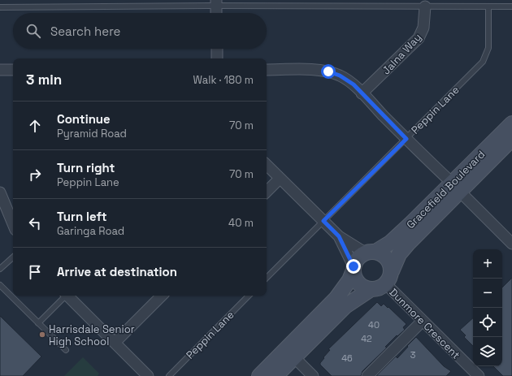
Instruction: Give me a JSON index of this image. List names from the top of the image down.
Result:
{
  "streets": {
    "street": ["Jalna Way", "Gracefield Boulevard", "Dunmore Crescent"],
    "lane": ["Peppin Lane"]
  },
  "crossings": [
    ["Gracefield Boulevard", "Dunmore Crescent"]
  ],
  "places": ["Harrisdale Senior High School"],
  "house_numbers": [
    "40",
    "42",
    "3",
    "46"
  ],
  "page": {
    "search": "Search here",
    "heading": ["3 min", "Walk · 180 m"],
    "list": [
      ["Continue", "Pyramid Road", "70 m"],
      ["Turn right", "Peppin Lane", "70 m"],
      ["Turn left", "Garinga Road", "40 m"],
      "Arrive at destination"
    ],
    "map_buttons": ["+", "−"]
  }
}
